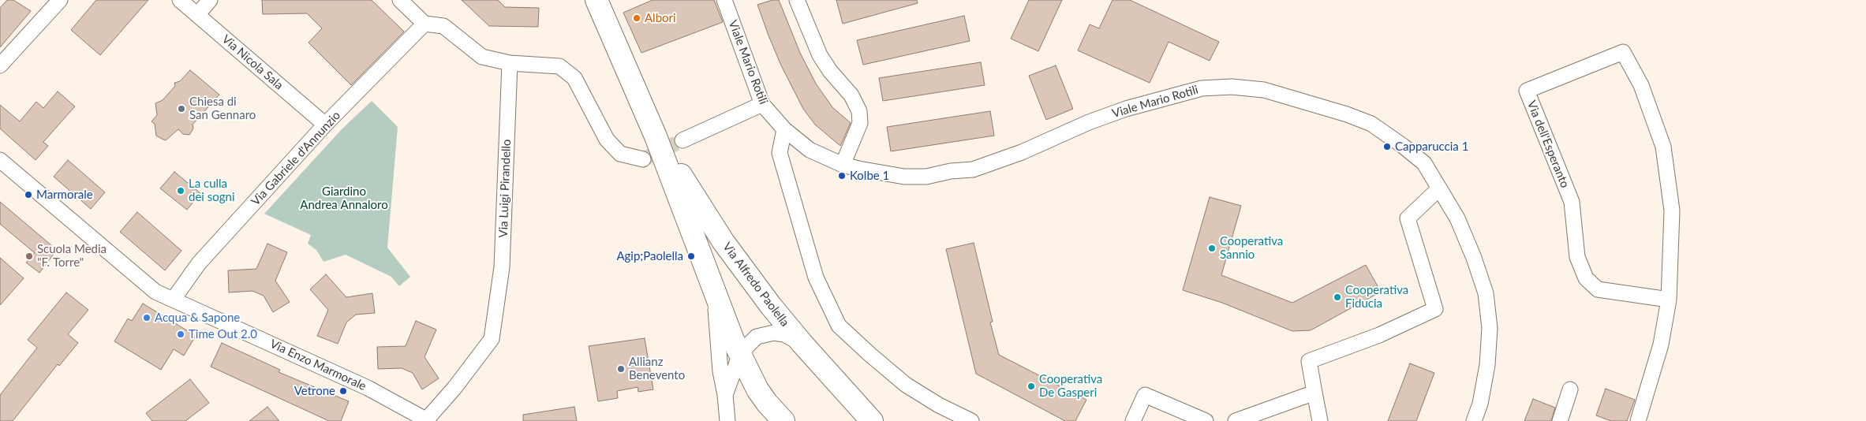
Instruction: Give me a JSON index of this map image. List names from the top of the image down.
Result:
{
  "streets": {
    "main road": ["Via Alfredo Paolella"],
    "street": [
      "Via Nicola Sala",
      "Viale Mario Rotili",
      "Via dell'Esperanto",
      "Via Gabriele d'Annunzio",
      "Via Luigi Pirandello",
      "Via Enzo Marmorale"
    ]
  },
  "crossings": [
    ["Via Nicola Sala", "Via Gabriele d'Annunzio"],
    ["Via Gabriele d'Annunzio", "Via Enzo Marmorale"],
    ["Via Luigi Pirandello", "Via Enzo Marmorale"]
  ],
  "parks": ["Giardino Andrea Annaloro"],
  "places": [
    "Albori",
    "Chiesa di San Gennaro",
    "Capparuccia 1",
    "Kolbe 1",
    "La culla dei sogni",
    "Marmorale",
    "Cooperativa Sannio",
    "Scuola Media \"F. Torre\"",
    "Agip;Paolella",
    "Cooperativa Fiducia",
    "Acqua & Sapone",
    "Time Out 2.0",
    "Allianz Benevento",
    "Cooperativa De Gasperi",
    "Vetrone"
  ]
}
